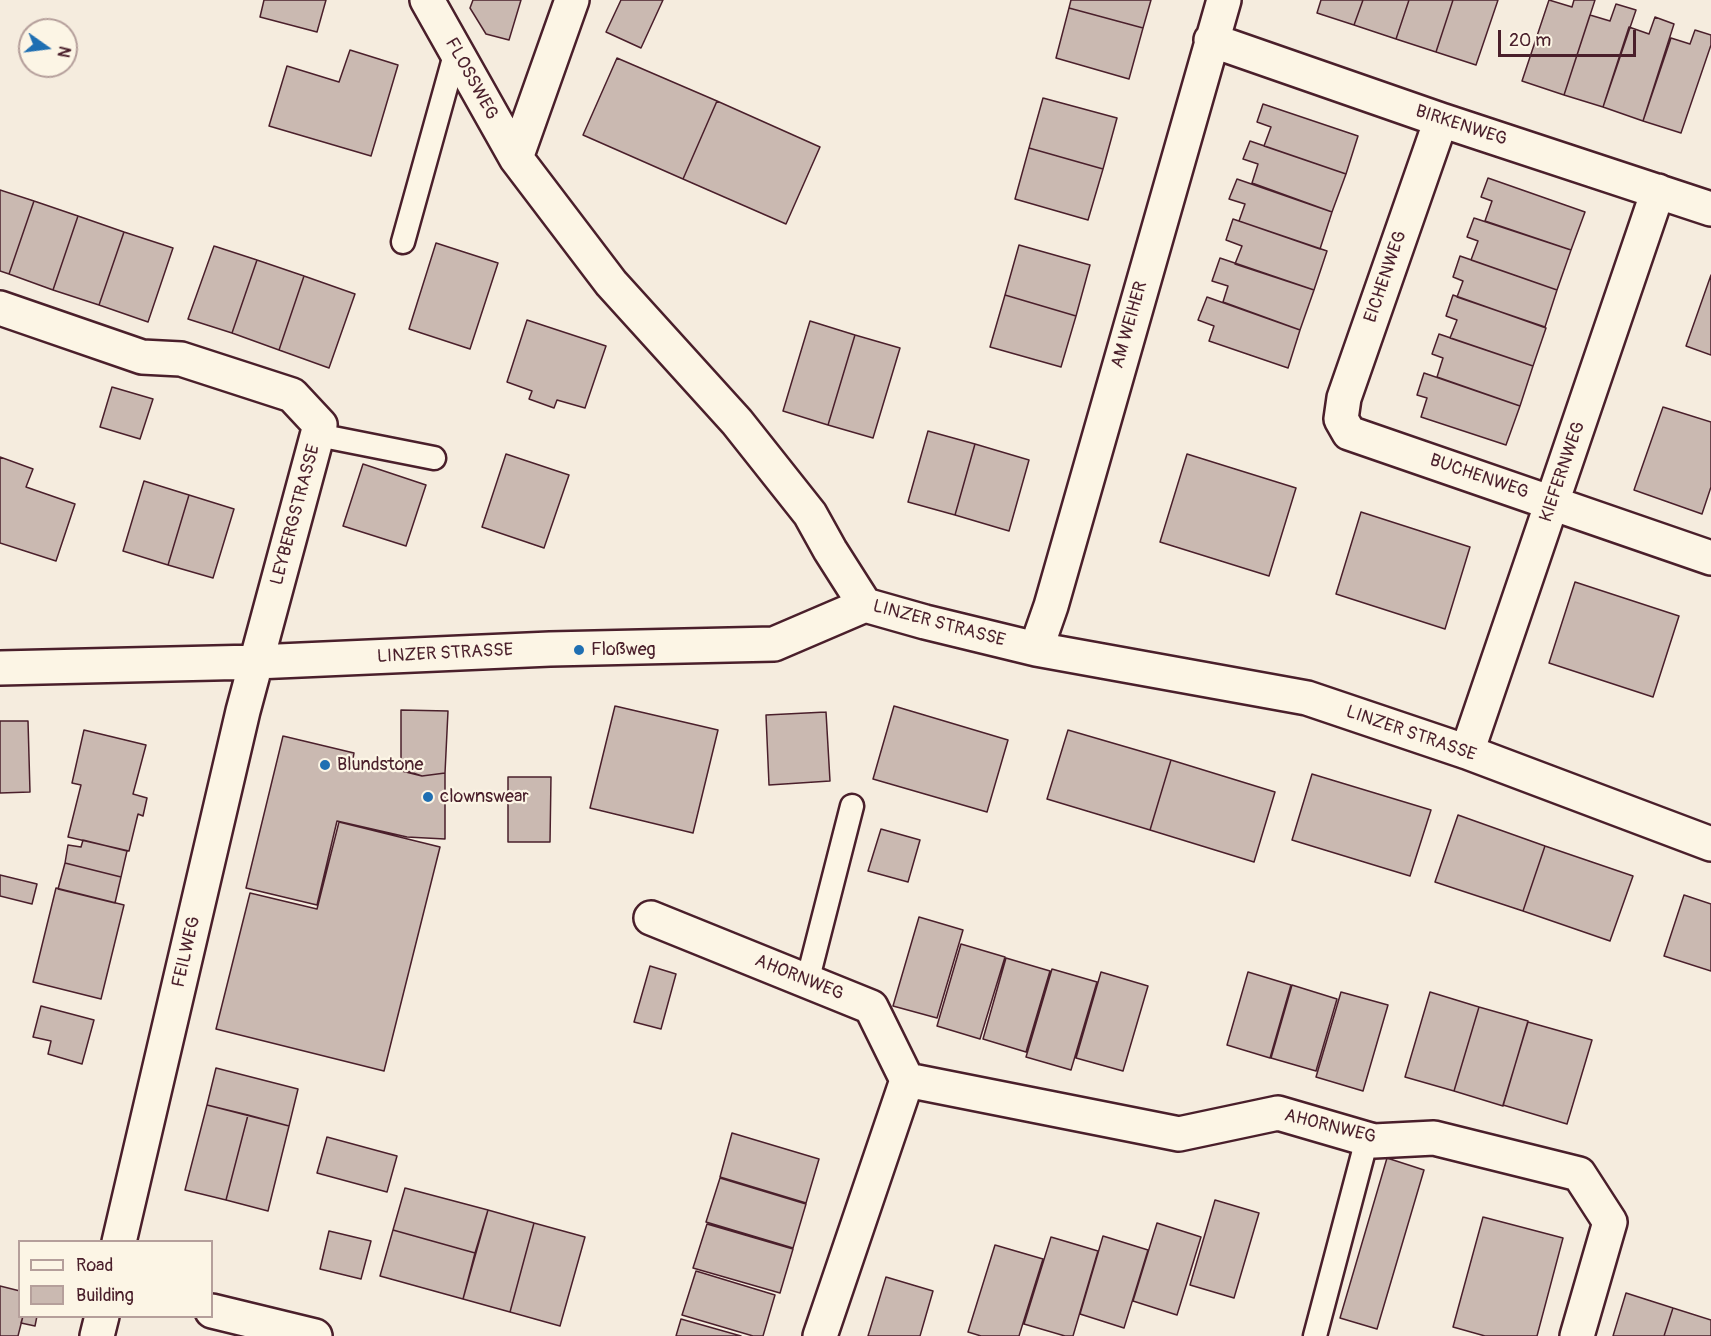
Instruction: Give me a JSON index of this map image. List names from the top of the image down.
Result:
{
  "streets": {
    "street": [
      "FLOSSWEG",
      "BIRKENWEG",
      "EICHENWEG",
      "AM WEIHER",
      "KIEFERNWEG",
      "BUCHENWEG",
      "LEYBERGSTRASSE",
      "LINZER STRASSE",
      "FEILWEG",
      "AHORNWEG"
    ]
  },
  "crossings": [
    ["FLOSSWEG", "LINZER STRASSE"],
    ["BIRKENWEG", "EICHENWEG"],
    ["BIRKENWEG", "AM WEIHER"],
    ["BIRKENWEG", "KIEFERNWEG"],
    ["EICHENWEG", "BUCHENWEG"],
    ["AM WEIHER", "LINZER STRASSE"],
    ["KIEFERNWEG", "BUCHENWEG"],
    ["KIEFERNWEG", "LINZER STRASSE"],
    ["LEYBERGSTRASSE", "LINZER STRASSE"],
    ["LEYBERGSTRASSE", "FEILWEG"],
    ["LINZER STRASSE", "FEILWEG"]
  ],
  "places": ["Floßweg", "Blundstone", "clownswear"],
  "legend": ["Road", "Building"],
  "scale_bar": "20 m",
  "north": "right"
}
